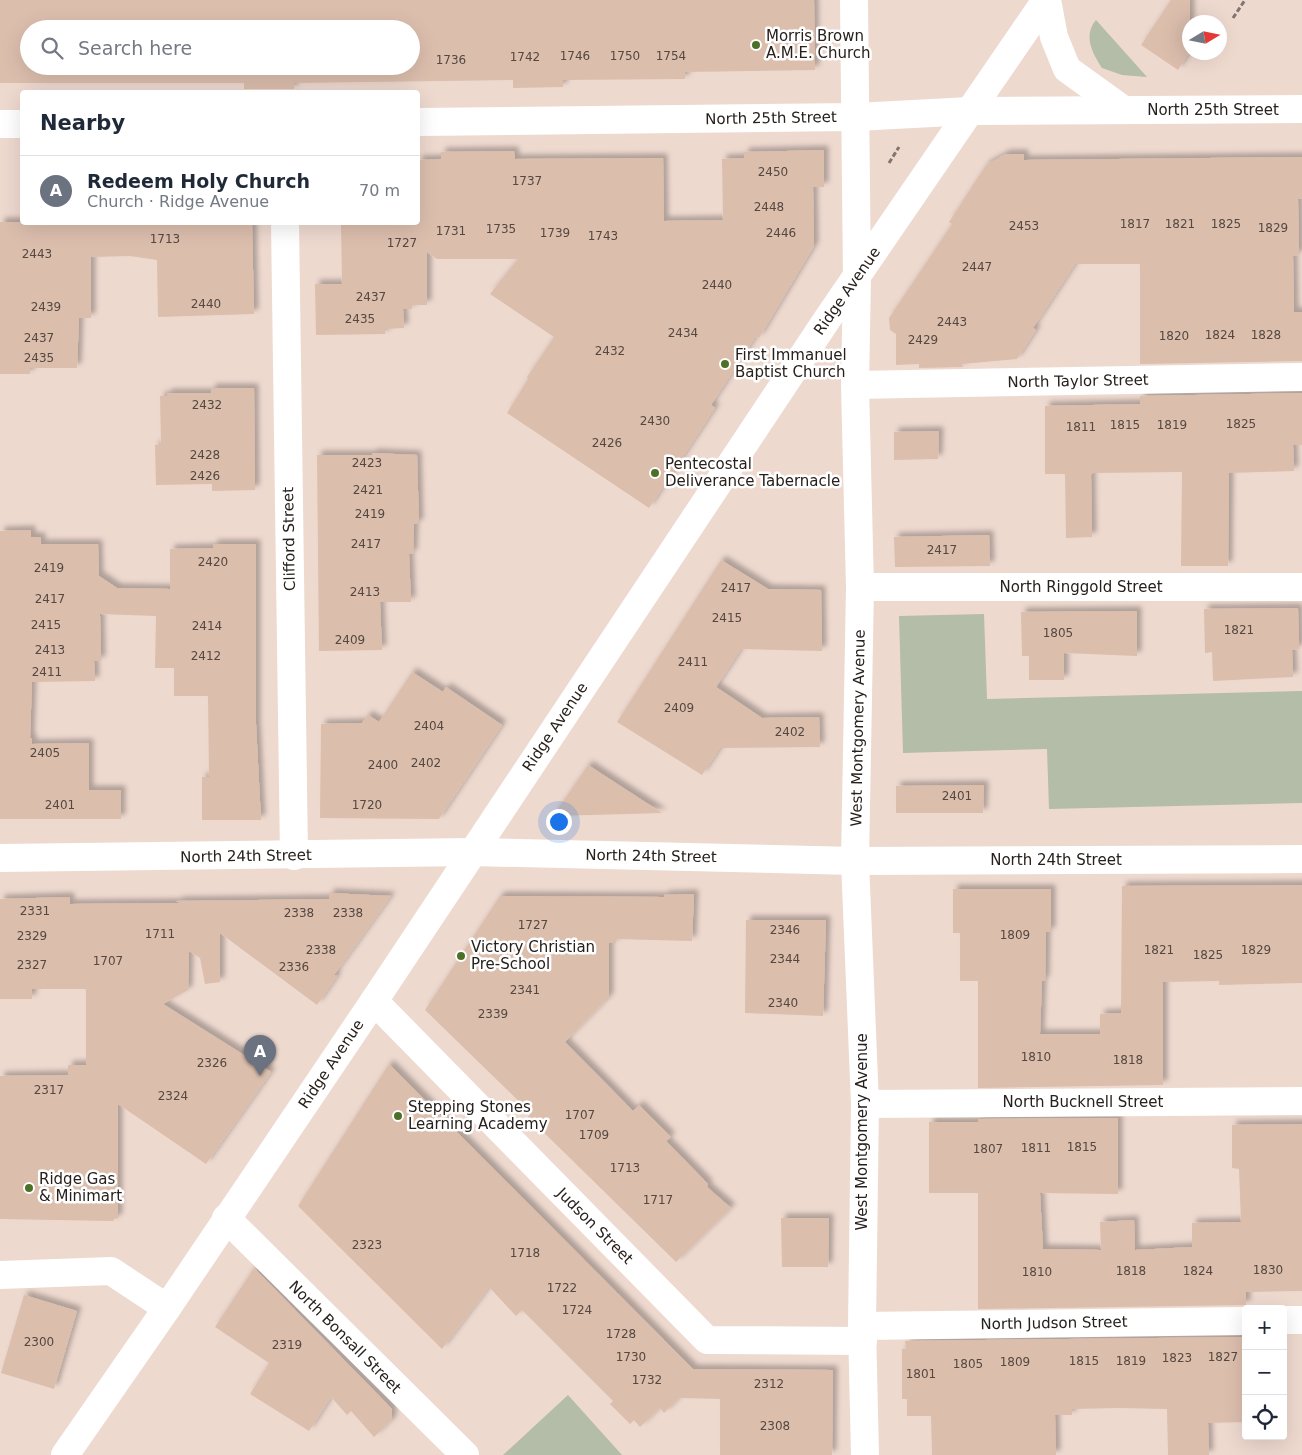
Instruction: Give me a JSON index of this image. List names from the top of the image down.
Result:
{
  "streets": {
    "street": [
      "North 25th Street",
      "Ridge Avenue",
      "North Taylor Street",
      "Clifford Street",
      "North Ringgold Street",
      "West Montgomery Avenue",
      "North 24th Street",
      "North Bucknell Street",
      "Judson Street",
      "North Judson Street",
      "North Bonsall Street"
    ]
  },
  "crossings": [
    ["North 25th Street", "Ridge Avenue"],
    ["North 25th Street", "West Montgomery Avenue"],
    ["Ridge Avenue", "West Montgomery Avenue"],
    ["Ridge Avenue", "North 24th Street"],
    ["Ridge Avenue", "Judson Street"],
    ["Ridge Avenue", "North Bonsall Street"],
    ["North Taylor Street", "West Montgomery Avenue"],
    ["Clifford Street", "North 24th Street"],
    ["North Ringgold Street", "West Montgomery Avenue"],
    ["West Montgomery Avenue", "North 24th Street"],
    ["West Montgomery Avenue", "North Bucknell Street"],
    ["West Montgomery Avenue", "Judson Street"],
    ["West Montgomery Avenue", "North Judson Street"],
    ["Judson Street", "North Judson Street"]
  ],
  "places": [
    "Morris Brown A.M.E. Church",
    "First Immanuel Baptist Church",
    "Pentecostal Deliverance Tabernacle",
    "Victory Christian Pre-School",
    "Stepping Stones Learning Academy",
    "Ridge Gas & Minimart"
  ],
  "house_numbers": [
    "1746",
    "1750",
    "1754",
    "1742",
    "1736",
    "2450",
    "1737",
    "2448",
    "1817",
    "1821",
    "1825",
    "2453",
    "1829",
    "1735",
    "1731",
    "1739",
    "2446",
    "1743",
    "1713",
    "1727",
    "2443",
    "2447",
    "2440",
    "2437",
    "2440",
    "2439",
    "2435",
    "2443",
    "2434",
    "1824",
    "1828",
    "1820",
    "2437",
    "2429",
    "2432",
    "2435",
    "2432",
    "2430",
    "1825",
    "1815",
    "1819",
    "1811",
    "2426",
    "2428",
    "2423",
    "2426",
    "2421",
    "2419",
    "2417",
    "2417",
    "2420",
    "2419",
    "2417",
    "2413",
    "2417",
    "2415",
    "2415",
    "2414",
    "1821",
    "1805",
    "2409",
    "2413",
    "2412",
    "2411",
    "2411",
    "2409",
    "2404",
    "2402",
    "2405",
    "2402",
    "2400",
    "2401",
    "2401",
    "1720",
    "2331",
    "2338",
    "2338",
    "1727",
    "2346",
    "1711",
    "1809",
    "2329",
    "2338",
    "1821",
    "1829",
    "1825",
    "2344",
    "1707",
    "2327",
    "2336",
    "2341",
    "2340",
    "2339",
    "1810",
    "1818",
    "2326",
    "2317",
    "2324",
    "1707",
    "1709",
    "1815",
    "1811",
    "1807",
    "1713",
    "1717",
    "2323",
    "1718",
    "1830",
    "1818",
    "1824",
    "1810",
    "1722",
    "1724",
    "1728",
    "2300",
    "2319",
    "1730",
    "1827",
    "1823",
    "1815",
    "1819",
    "1809",
    "1805",
    "1801",
    "1732",
    "2312",
    "2308"
  ],
  "north": "right",
  "page": {
    "search": "Search here",
    "heading": "Nearby",
    "list": [
      {
        "mark": "A",
        "name": "Redeem Holy Church",
        "note": "Church · Ridge Avenue",
        "value": "70 m"
      }
    ],
    "pins": "A",
    "map_buttons": ["+", "−"]
  }
}
